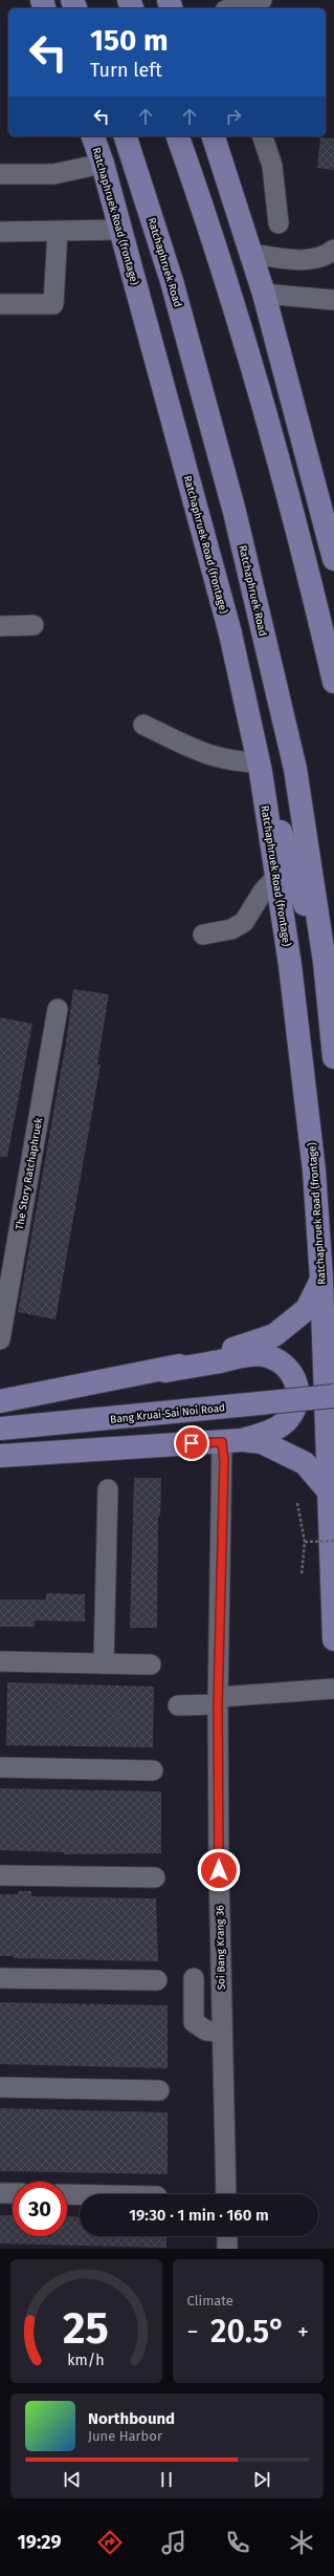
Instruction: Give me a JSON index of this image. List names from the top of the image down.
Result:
{
  "streets": {
    "main road": ["Ratchaphruek Road (frontage)", "Ratchaphruek Road", "Bang Kruai-Sai Noi Road"],
    "street": ["The Story Ratchaphruek", "Soi Bang Krang 36"]
  },
  "page": {
    "turn": ["150 m", "Turn left"],
    "limit": "30",
    "trip": "19:30 · 1 min · 160 m",
    "tile": "Climate",
    "heat": ["−", "20.5°", "+"],
    "song": ["Northbound", "June Harbor"],
    "tabs": "19:29",
    "gauge": ["25", "km/h"]
  }
}
